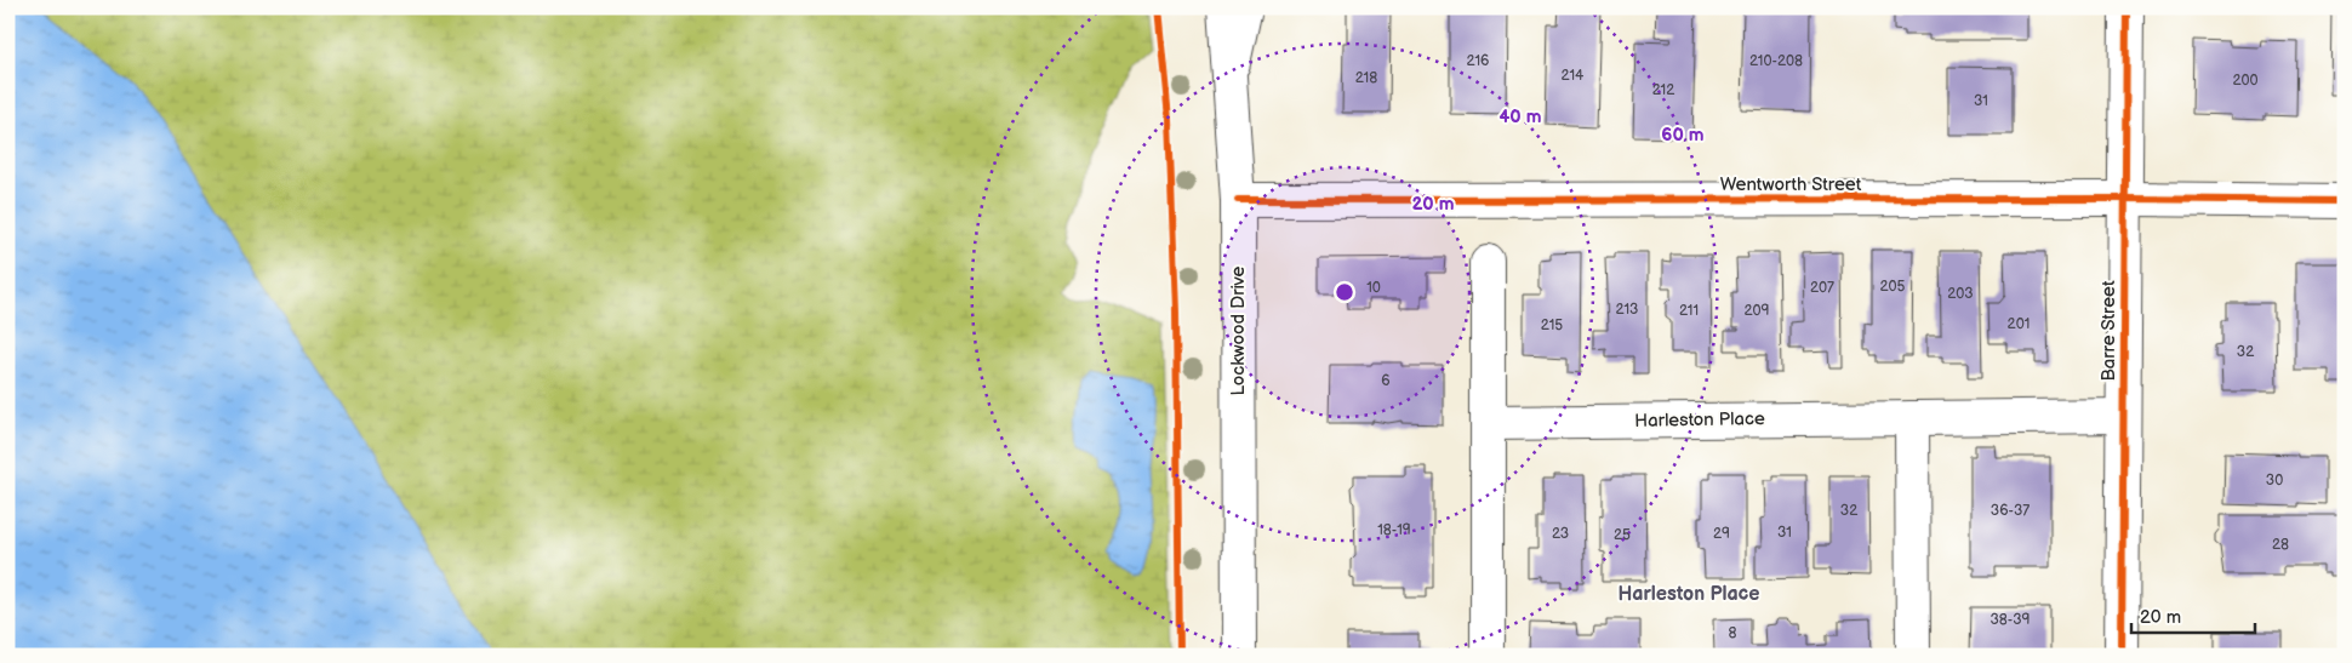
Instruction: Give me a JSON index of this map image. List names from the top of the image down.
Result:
{
  "streets": {
    "street": [
      "Wentworth Street",
      "Lockwood Drive",
      "Barre Street",
      "Harleston Place"
    ]
  },
  "crossings": [
    ["Wentworth Street", "Lockwood Drive"],
    ["Wentworth Street", "Barre Street"],
    ["Barre Street", "Harleston Place"]
  ],
  "districts": ["Harleston Place"],
  "house_numbers": [
    "216",
    "210-208",
    "214",
    "218",
    "200",
    "212",
    "31",
    "205",
    "10",
    "207",
    "203",
    "213",
    "211",
    "209",
    "201",
    "215",
    "32",
    "6",
    "30",
    "32",
    "36-37",
    "18-19",
    "31",
    "23",
    "29",
    "25",
    "28",
    "38-39",
    "8"
  ],
  "scale_bar": "20 m",
  "rings": ["40 m", "60 m", "20 m"]
}
